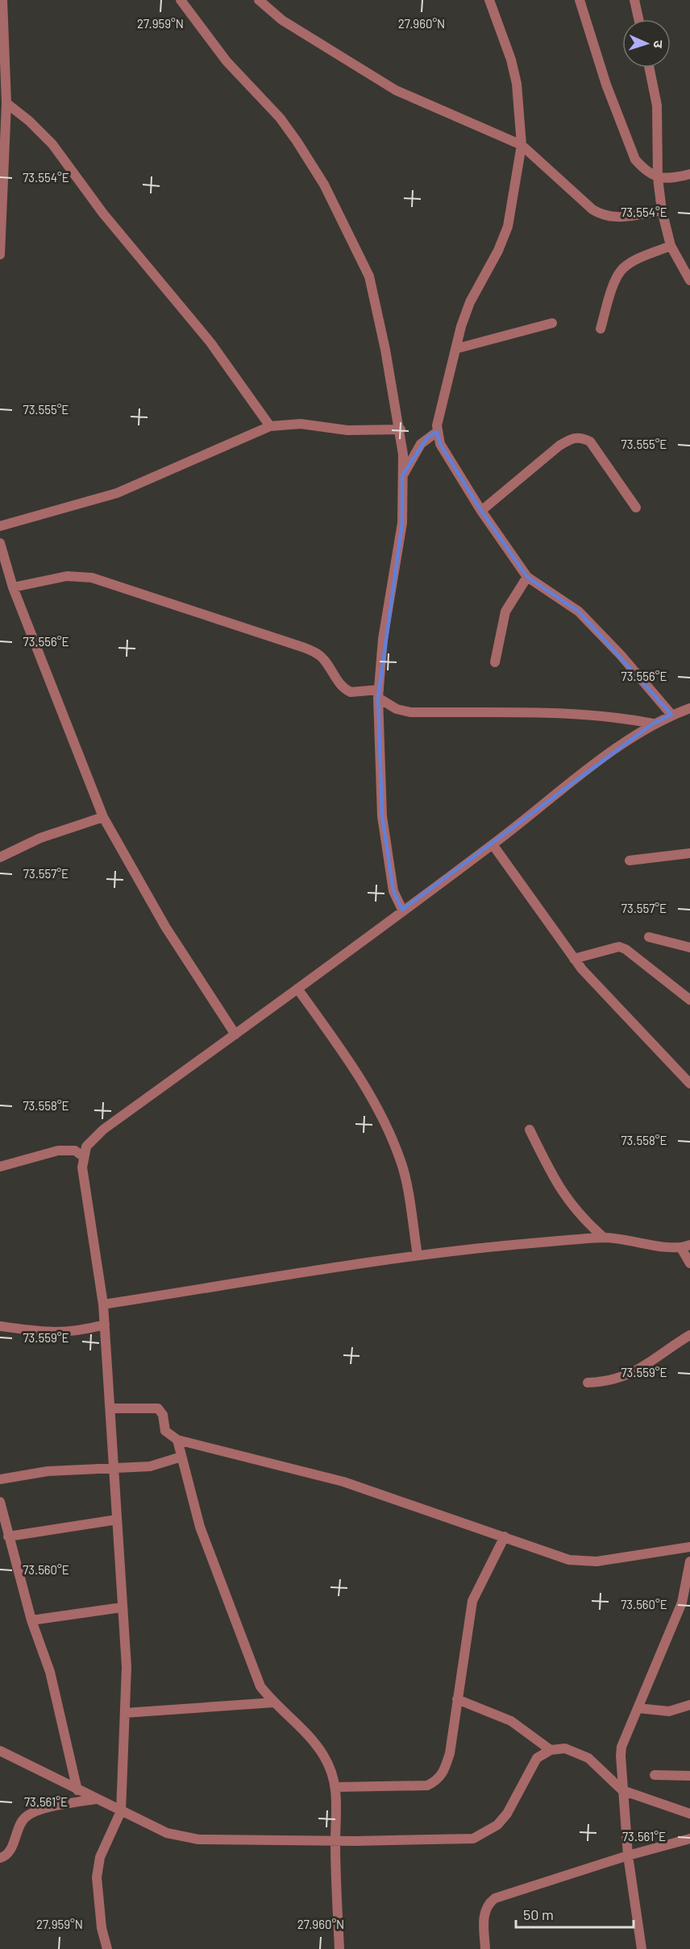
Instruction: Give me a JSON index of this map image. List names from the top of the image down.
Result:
{
  "scale_bar": "50 m",
  "north": "right",
  "coordinates": [
    "27.959°N",
    "27.960°N",
    "73.554°E",
    "73.555°E",
    "73.556°E",
    "73.557°E",
    "73.558°E",
    "73.559°E",
    "73.560°E",
    "73.561°E"
  ]
}
